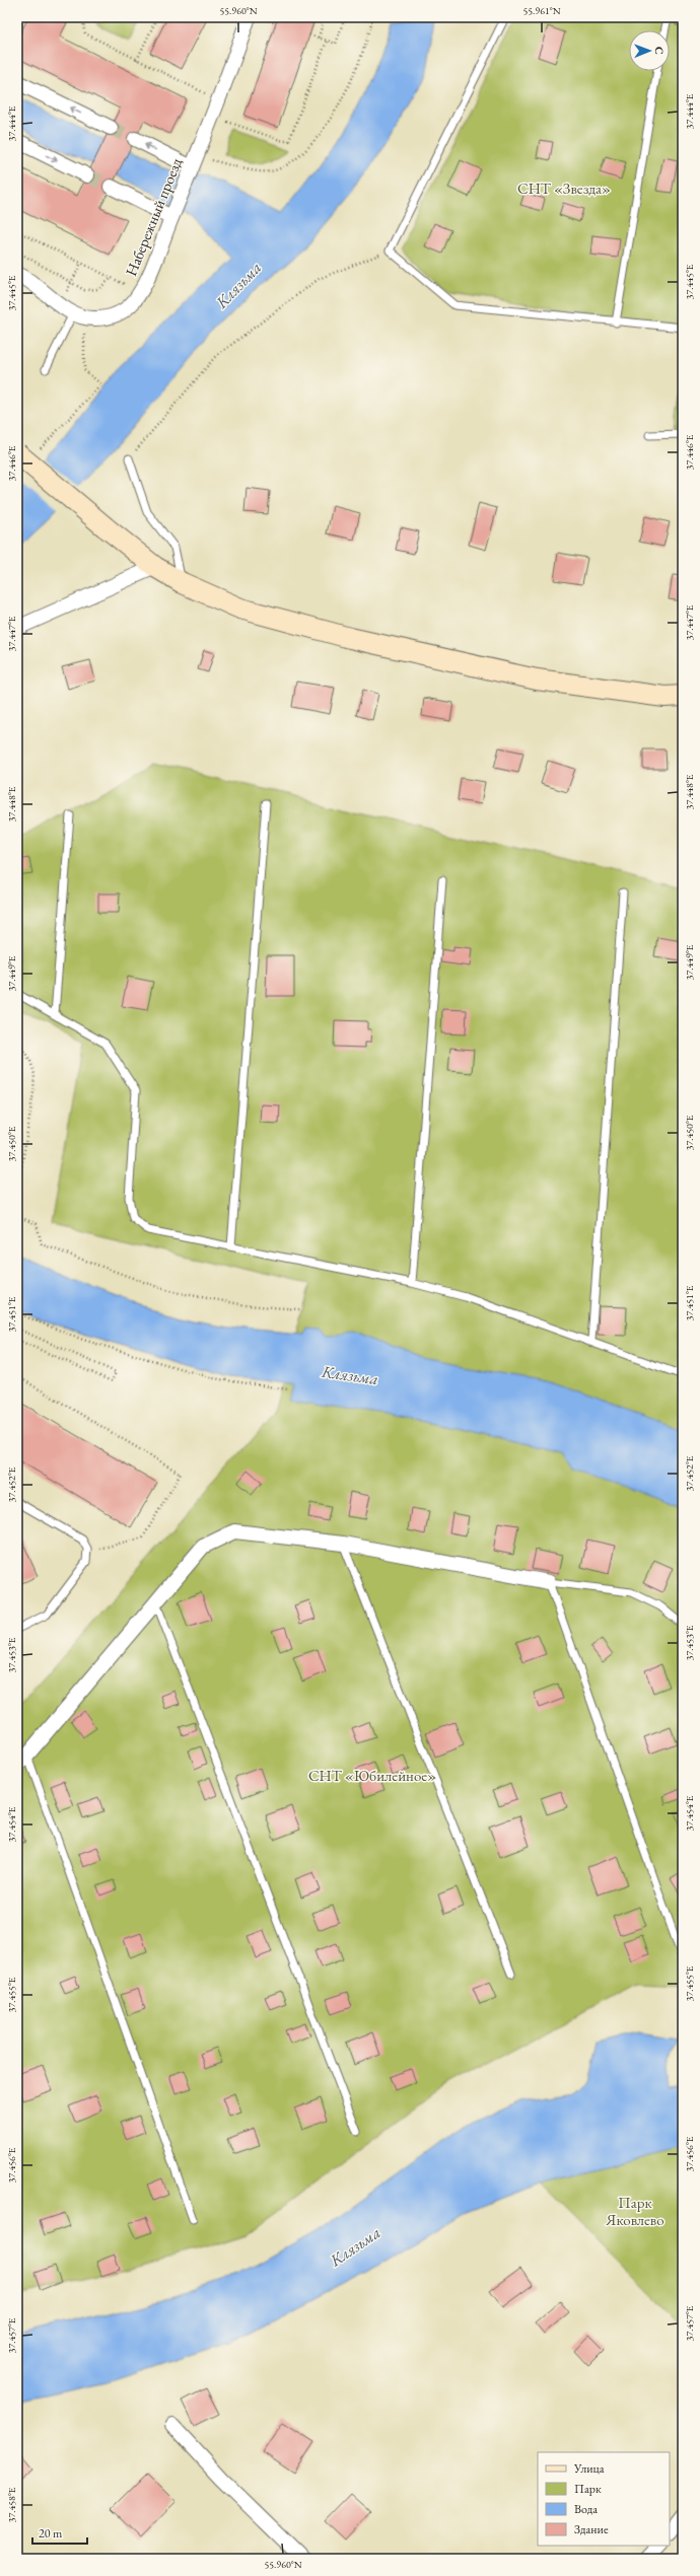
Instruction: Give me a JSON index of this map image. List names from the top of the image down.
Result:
{
  "streets": {
    "street": ["Набережный проезд"]
  },
  "water": ["Клязьма"],
  "parks": ["СНТ «Звезда»", "СНТ «Юбилейное»", "Парк Яковлево"],
  "legend": [
    "Улица",
    "Парк",
    "Вода",
    "Здание"
  ],
  "scale_bar": "20 m",
  "north": "right",
  "coordinates": [
    "55.960°N",
    "55.961°N",
    "37.444°E",
    "37.445°E",
    "37.446°E",
    "37.447°E",
    "37.448°E",
    "37.449°E",
    "37.450°E",
    "37.451°E",
    "37.452°E",
    "37.453°E",
    "37.454°E",
    "37.455°E",
    "37.456°E",
    "37.457°E",
    "37.458°E"
  ]
}
